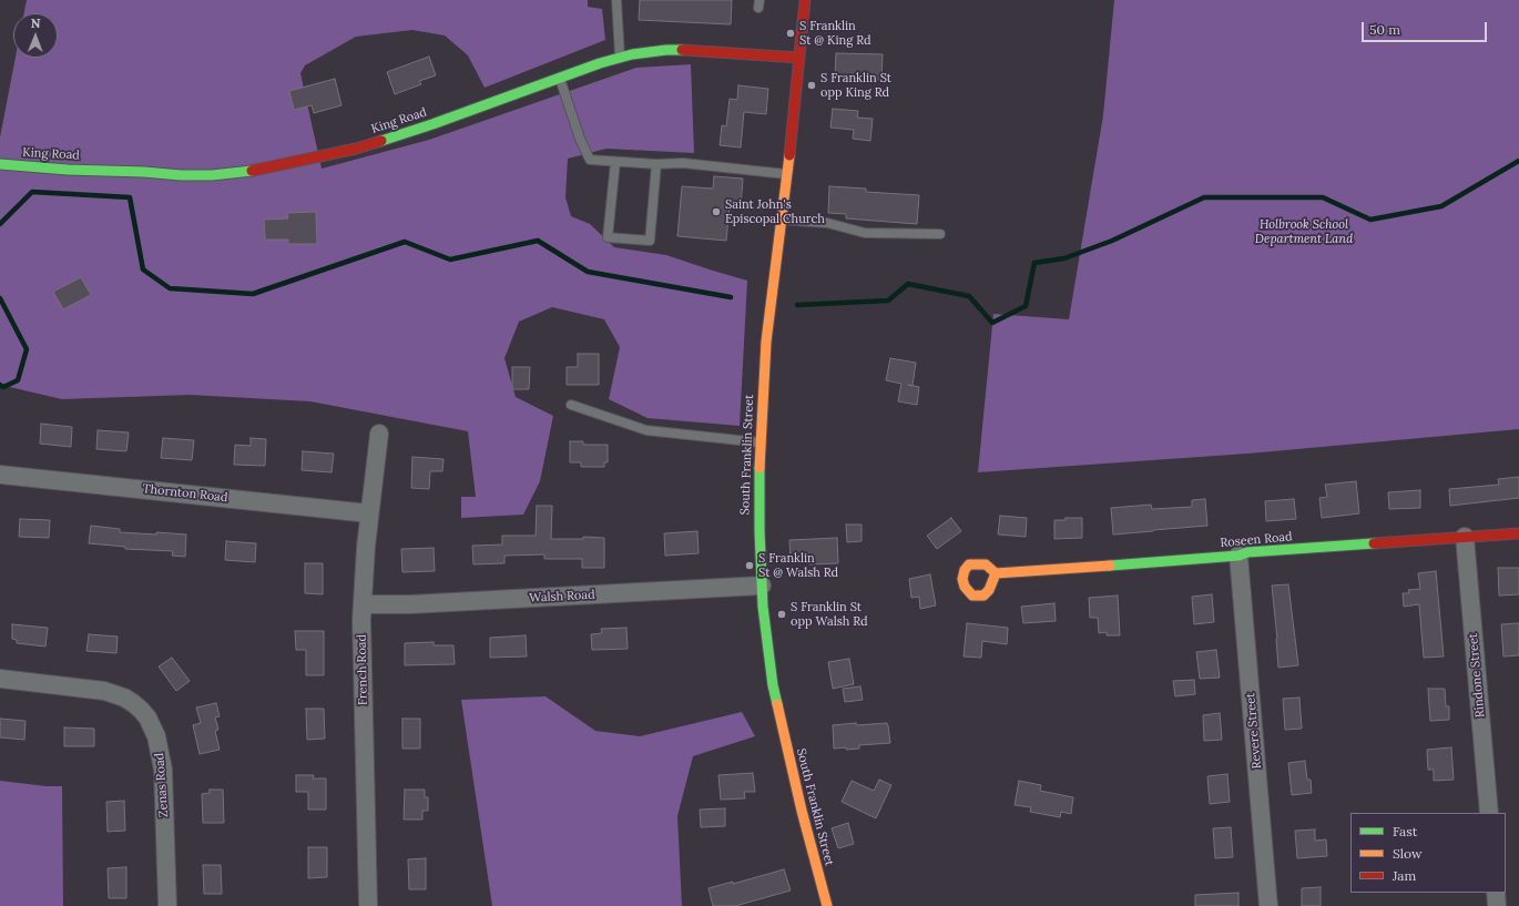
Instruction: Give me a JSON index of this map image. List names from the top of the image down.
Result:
{
  "streets": {
    "street": [
      "King Road",
      "South Franklin Street",
      "Thornton Road",
      "Roseen Road",
      "Walsh Road",
      "French Road",
      "Rindone Street",
      "Revere Street",
      "Zenas Road"
    ]
  },
  "crossings": [
    ["King Road", "South Franklin Street"],
    ["South Franklin Street", "Walsh Road"],
    ["Thornton Road", "French Road"],
    ["Roseen Road", "Rindone Street"],
    ["Roseen Road", "Revere Street"],
    ["Walsh Road", "French Road"]
  ],
  "parks": ["Holbrook School Department Land"],
  "places": [
    "S Franklin St @ King Rd",
    "S Franklin St opp King Rd",
    "Saint John's Episcopal Church",
    "S Franklin St @ Walsh Rd",
    "S Franklin St opp Walsh Rd"
  ],
  "legend": ["Fast", "Slow", "Jam"],
  "scale_bar": "50 m",
  "north": "top"
}
